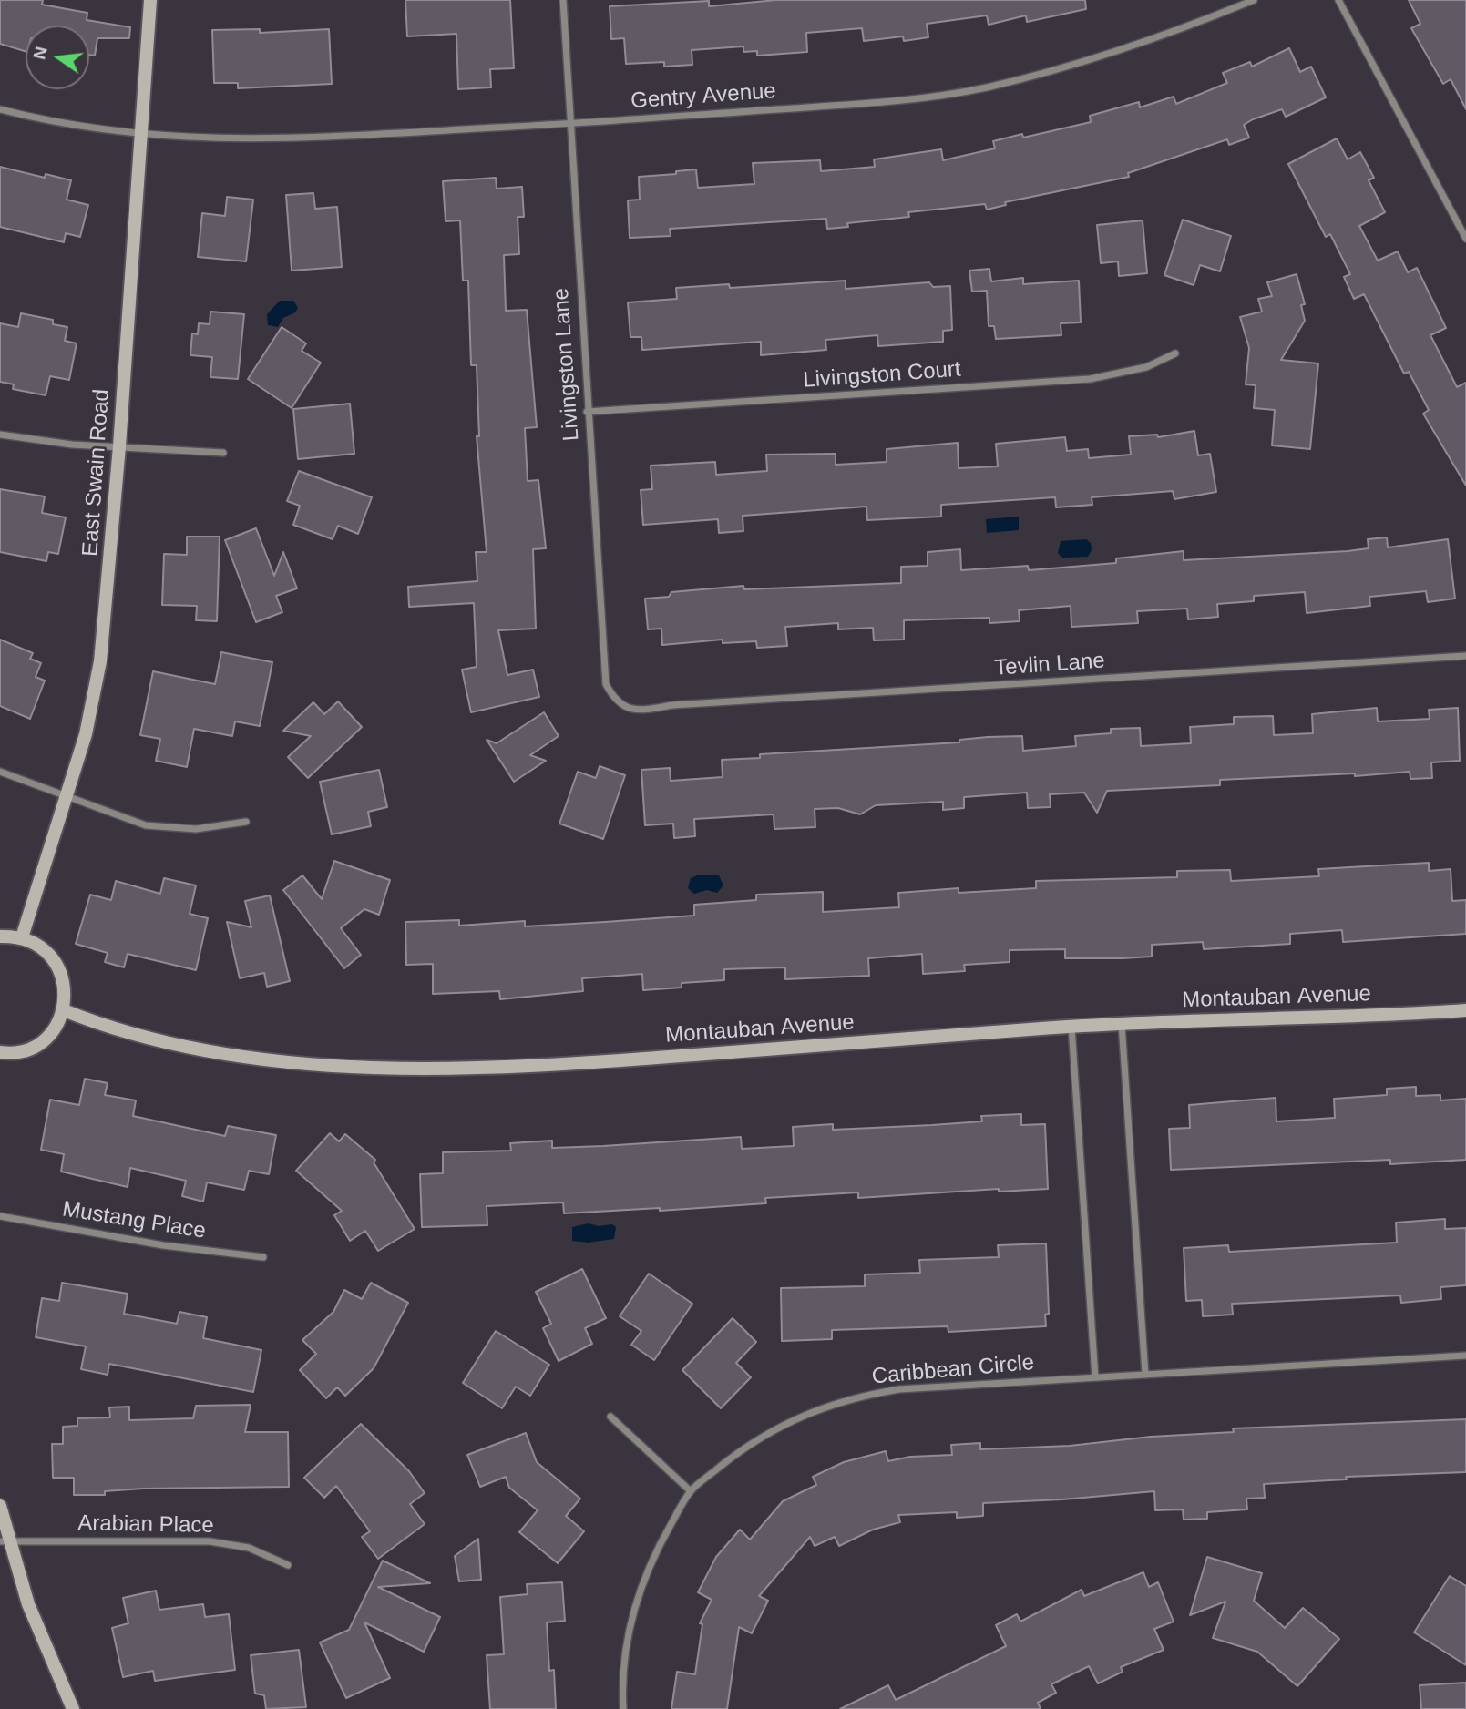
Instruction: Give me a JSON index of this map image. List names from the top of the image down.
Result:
{
  "streets": {
    "street": [
      "Gentry Avenue",
      "Livingston Lane",
      "Livingston Court",
      "East Swain Road",
      "Tevlin Lane",
      "Montauban Avenue",
      "Mustang Place",
      "Caribbean Circle",
      "Arabian Place"
    ]
  },
  "crossings": [
    ["Gentry Avenue", "Livingston Lane"],
    ["Gentry Avenue", "East Swain Road"],
    ["Livingston Lane", "Livingston Court"],
    ["Livingston Lane", "Tevlin Lane"]
  ],
  "north": "left"
}
